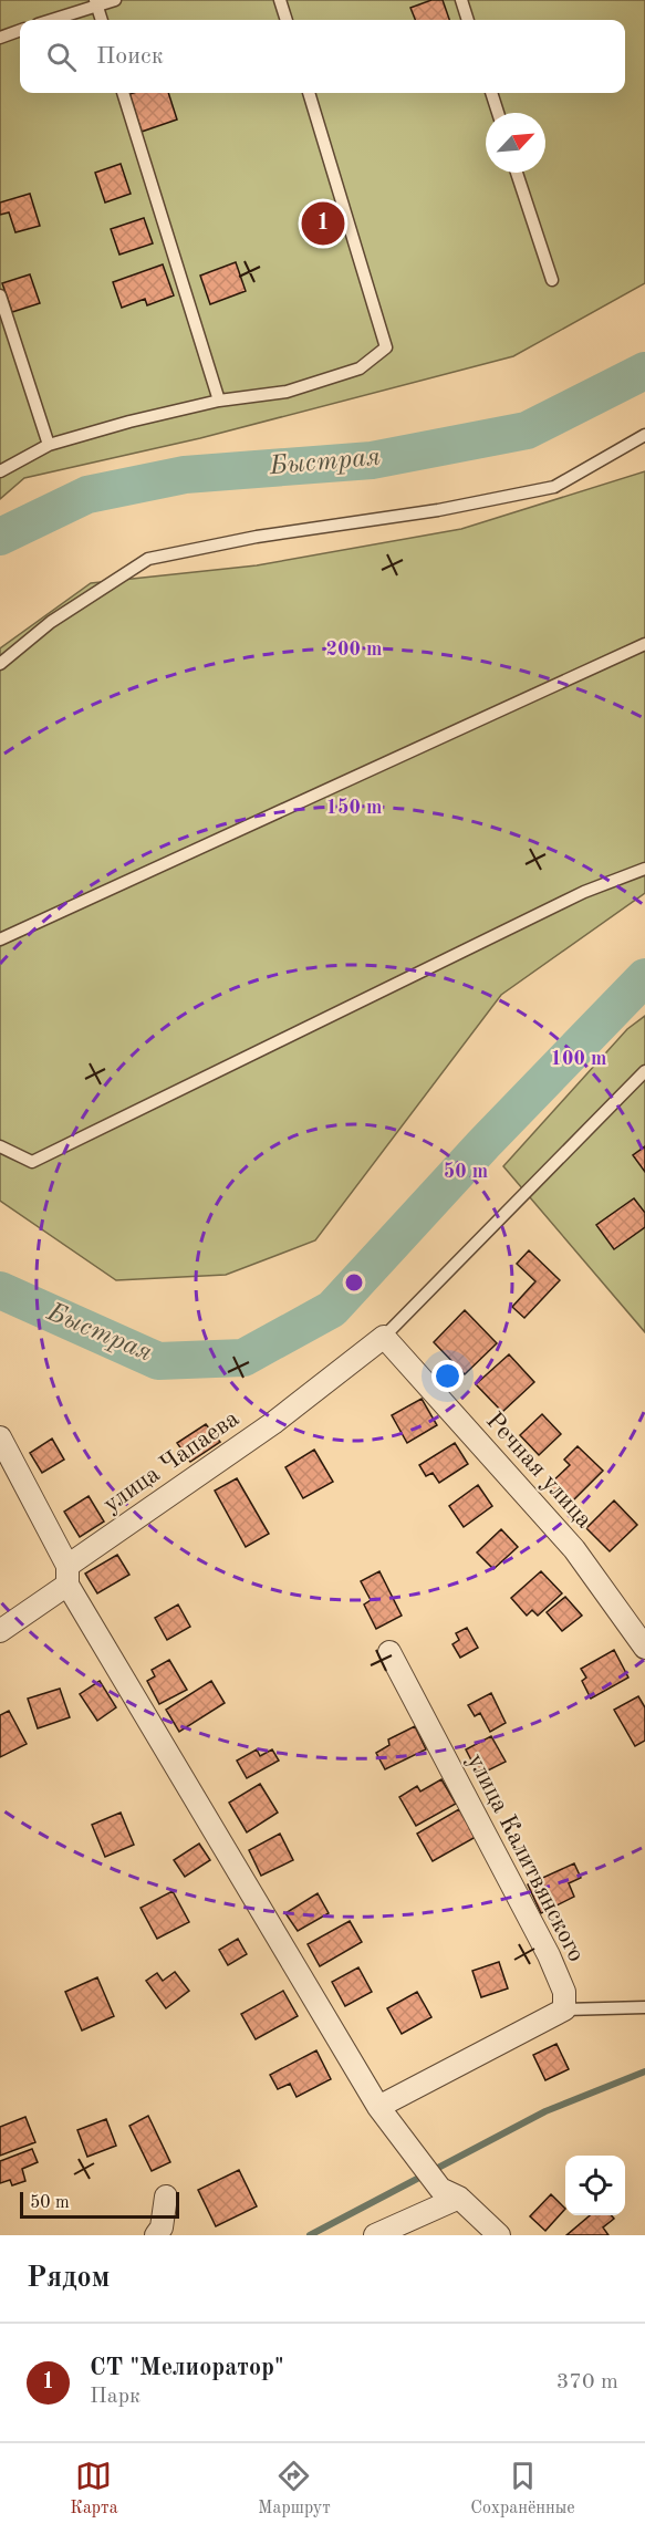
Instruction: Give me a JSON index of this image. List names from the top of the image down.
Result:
{
  "streets": {
    "street": ["улица Чапаева", "Речная улица", "улица Калитвянского"]
  },
  "crossings": [
    ["улица Чапаева", "Речная улица"]
  ],
  "water": ["Быстрая"],
  "scale_bar": "50 m",
  "north": "top right",
  "page": {
    "search": "Поиск",
    "pins": "1",
    "scale": "50 m",
    "heading": "Рядом",
    "list": [
      {
        "mark": "1",
        "name": "СТ \"Мелиоратор\"",
        "note": "Парк",
        "value": "370 m"
      }
    ],
    "nav": ["Карта", "Маршрут", "Сохранённые"]
  },
  "rings": [
    "200 m",
    "150 m",
    "100 m",
    "50 m"
  ]
}
